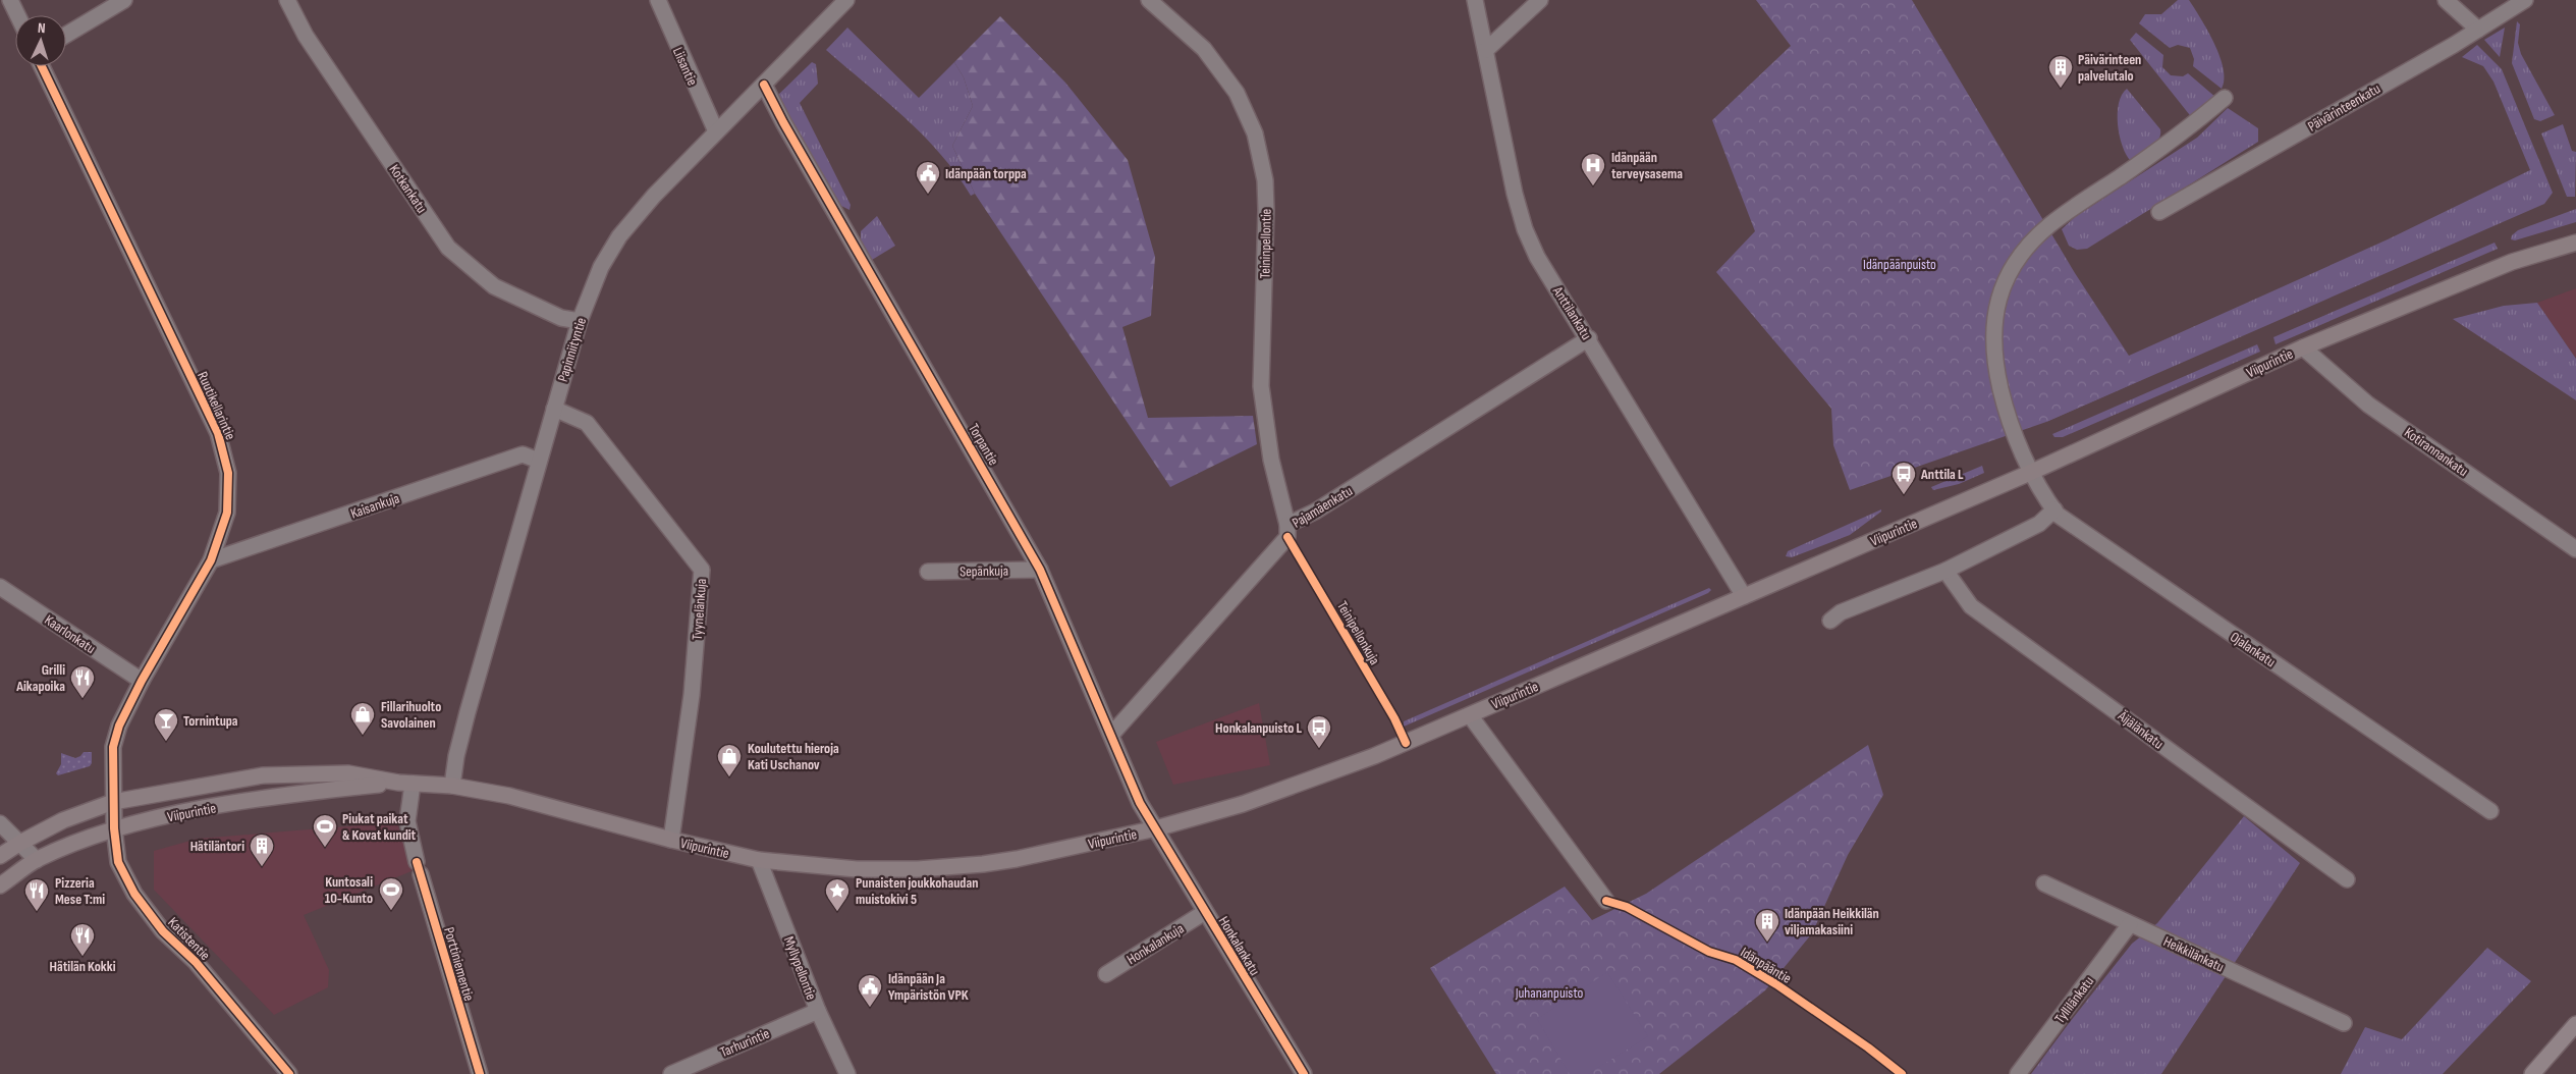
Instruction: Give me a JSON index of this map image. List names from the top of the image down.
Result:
{
  "streets": {
    "main road": ["Viipurintie"],
    "street": [
      "Liisantie",
      "Päivärinteenkatu",
      "Kotkankatu",
      "Teininpellontie",
      "Anttilankatu",
      "Papinniityntie",
      "Ruutikellarintie",
      "Torpantie",
      "Kotirannankatu",
      "Kaisankuja",
      "Pajamäenkatu",
      "Sepänkuja",
      "Tyynelänkuja",
      "Kaarlonkatu",
      "Ojalankatu",
      "Äijälänkatu",
      "Katistentie",
      "Honkalankuja",
      "Honkalankatu",
      "Heikkilänkatu",
      "Porttiniementie",
      "Myllypellontie",
      "Tyllilänkatu",
      "Tarhurintie"
    ],
    "cycle path": ["Teinipellonkuja", "Idänpääntie"]
  },
  "crossings": [
    ["Liisantie", "Papinniityntie"],
    ["Kotkankatu", "Papinniityntie"],
    ["Teininpellontie", "Pajamäenkatu"],
    ["Anttilankatu", "Viipurintie"],
    ["Anttilankatu", "Pajamäenkatu"],
    ["Papinniityntie", "Viipurintie"],
    ["Papinniityntie", "Torpantie"],
    ["Papinniityntie", "Kaisankuja"],
    ["Papinniityntie", "Tyynelänkuja"],
    ["Viipurintie", "Ruutikellarintie"],
    ["Viipurintie", "Torpantie"],
    ["Viipurintie", "Kotirannankatu"],
    ["Viipurintie", "Tyynelänkuja"],
    ["Viipurintie", "Ojalankatu"],
    ["Viipurintie", "Katistentie"],
    ["Viipurintie", "Honkalankatu"],
    ["Viipurintie", "Porttiniementie"],
    ["Viipurintie", "Myllypellontie"],
    ["Ruutikellarintie", "Kaisankuja"],
    ["Ruutikellarintie", "Kaarlonkatu"],
    ["Ruutikellarintie", "Katistentie"],
    ["Torpantie", "Pajamäenkatu"],
    ["Torpantie", "Sepänkuja"],
    ["Torpantie", "Honkalankatu"],
    ["Honkalankuja", "Honkalankatu"],
    ["Heikkilänkatu", "Tyllilänkatu"],
    ["Myllypellontie", "Tarhurintie"]
  ],
  "parks": ["Idänpäänpuisto", "Juhananpuisto"],
  "places": {
    "building": ["Päivärinteen palvelutalo", "Hätiläntori", "Idänpään Heikkilän viljamakasiini"],
    "hospital": ["Idänpään terveysasema"],
    "public building": ["Idänpään torppa", "Idänpään Ja Ympäristön VPK"],
    "bus stop": ["Anttila L", "Honkalanpuisto L"],
    "restaurant": ["Grilli Aikapoika", "Pizzeria Mese T:mi", "Hätilän Kokki"],
    "shop": ["Fillarihuolto Savolainen", "Koulutettu hieroja Kati Uschanov"],
    "bar": ["Tornintupa"],
    "sports": ["Piukat paikat & Kovat kundit", "Kuntosali 10-Kunto"],
    "place": ["Punaisten joukkohaudan muistokivi 5"]
  },
  "north": "top"
}
